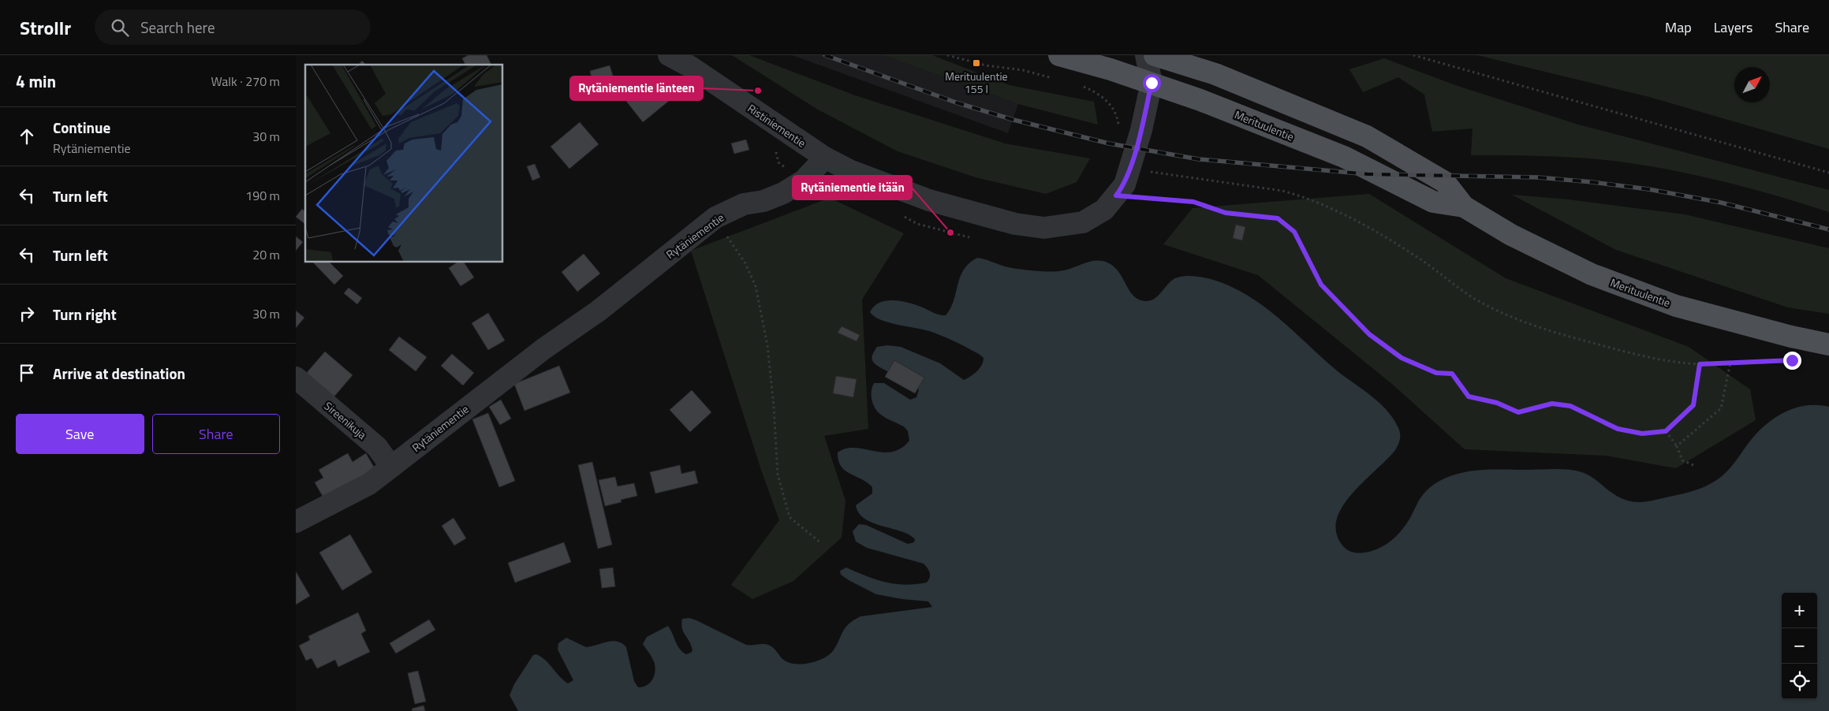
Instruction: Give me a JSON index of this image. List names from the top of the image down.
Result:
{
  "streets": {
    "main road": ["Merituulentie"],
    "street": ["Ristiniementie", "Rytäniementie", "Sireenikuja"]
  },
  "crossings": [
    ["Ristiniementie", "Rytäniementie"],
    ["Rytäniementie", "Sireenikuja"]
  ],
  "places": {
    "transit": ["Merituulentie 155 I"],
    "other": ["Rytäniementie länteen", "Rytäniementie itään"]
  },
  "north": "top right",
  "page": {
    "header": "Strollr",
    "search": "Search here",
    "nav": ["Map", "Layers", "Share"],
    "heading": ["4 min", "Walk · 270 m"],
    "list": [
      ["Continue", "Rytäniementie", "30 m"],
      ["Turn left", "190 m"],
      ["Turn left", "20 m"],
      ["Turn right", "30 m"],
      "Arrive at destination"
    ],
    "buttons": ["Save", "Share"],
    "map_buttons": ["+", "−"]
  }
}
